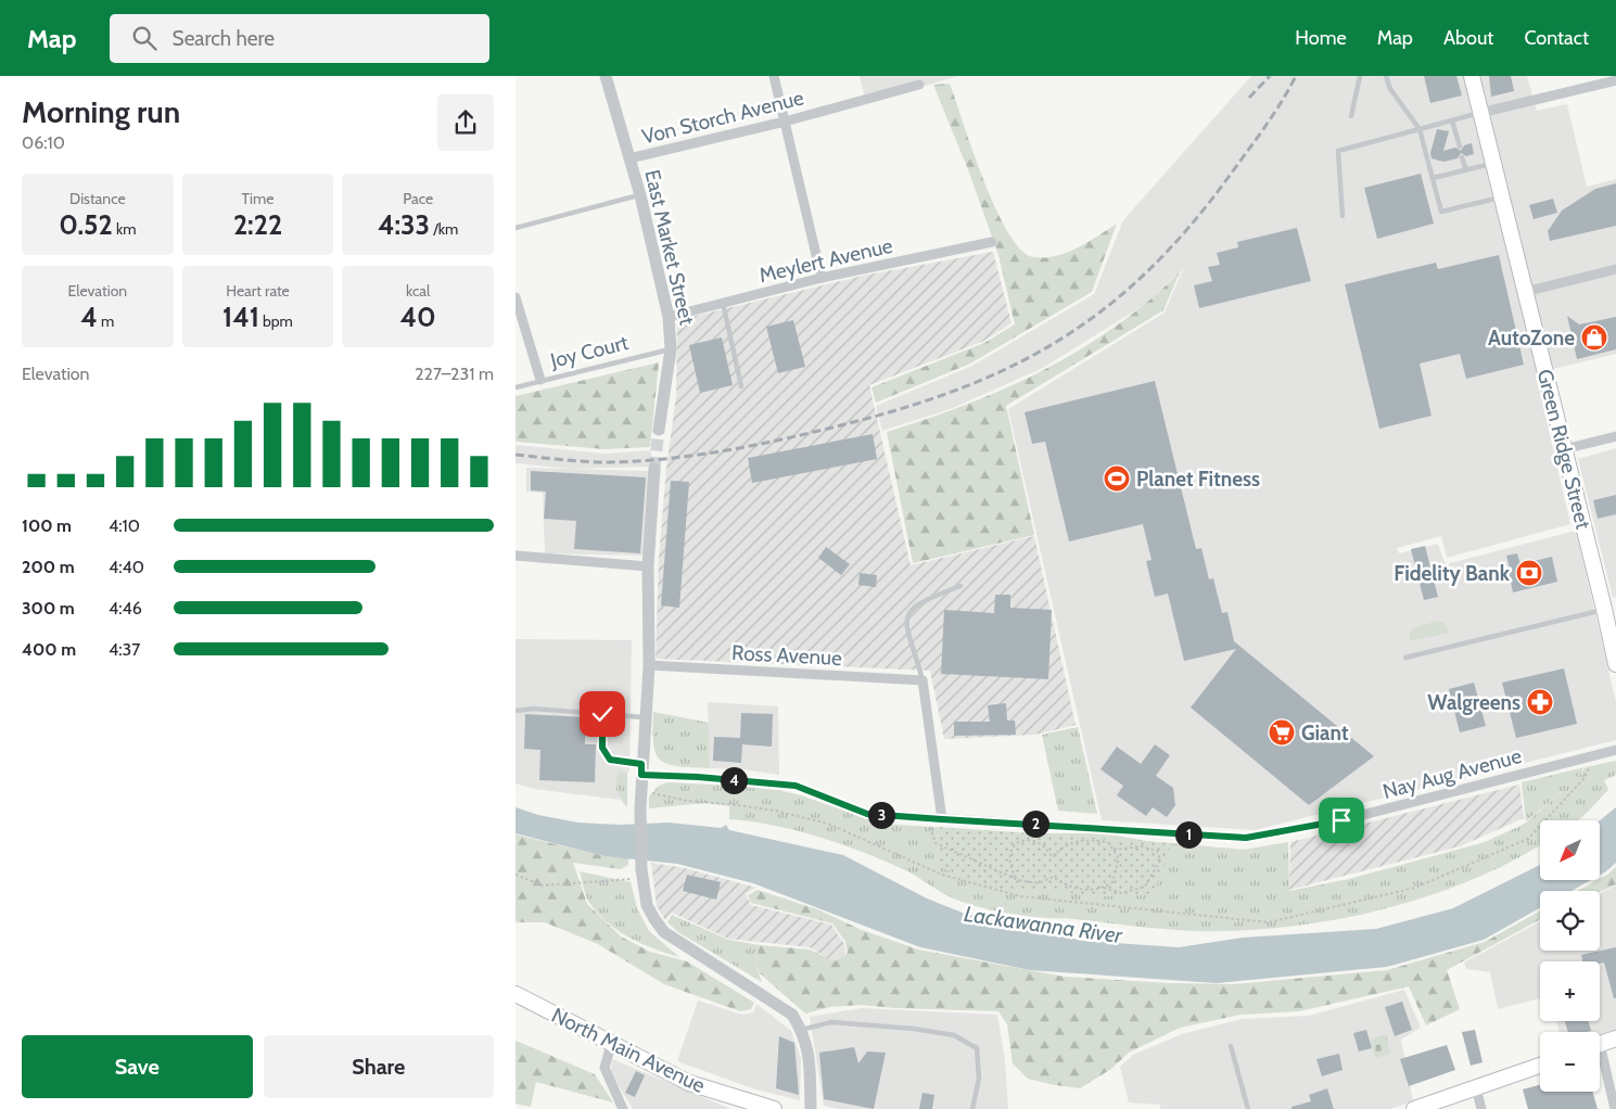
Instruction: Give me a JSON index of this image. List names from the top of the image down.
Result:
{
  "streets": {
    "main road": ["Green Ridge Street", "North Main Avenue"],
    "street": [
      "Von Storch Avenue",
      "East Market Street",
      "Meylert Avenue",
      "Ross Avenue",
      "Nay Aug Avenue"
    ],
    "lane": ["Joy Court"]
  },
  "crossings": [
    ["Von Storch Avenue", "East Market Street"],
    ["East Market Street", "Meylert Avenue"],
    ["East Market Street", "Joy Court"]
  ],
  "water": ["Lackawanna River"],
  "places": {
    "shop": ["AutoZone"],
    "sports": ["Planet Fitness"],
    "bank": ["Fidelity Bank"],
    "pharmacy": ["Walgreens"],
    "supermarket": ["Giant"]
  },
  "north": "bottom left",
  "page": {
    "header": "Map",
    "search": "Search here",
    "nav": [
      "Home",
      "Map",
      "About",
      "Contact"
    ],
    "heading": ["Morning run", "06:10"],
    "stats": [
      ["Distance", "0.52 km"],
      ["Time", "2:22"],
      ["Pace", "4:33 /km"],
      ["Elevation", "4 m"],
      ["Heart rate", "141 bpm"],
      ["kcal", "40"]
    ],
    "chart": ["Elevation", "227–231 m"],
    "list": [
      {
        "name": "100 m",
        "note": "4:10"
      },
      {
        "name": "200 m",
        "note": "4:40"
      },
      {
        "name": "300 m",
        "note": "4:46"
      },
      {
        "name": "400 m",
        "note": "4:37"
      }
    ],
    "pins": [
      "4",
      "3",
      "2",
      "1"
    ],
    "map_buttons": ["+", "−"],
    "buttons": ["Save", "Share"]
  }
}
